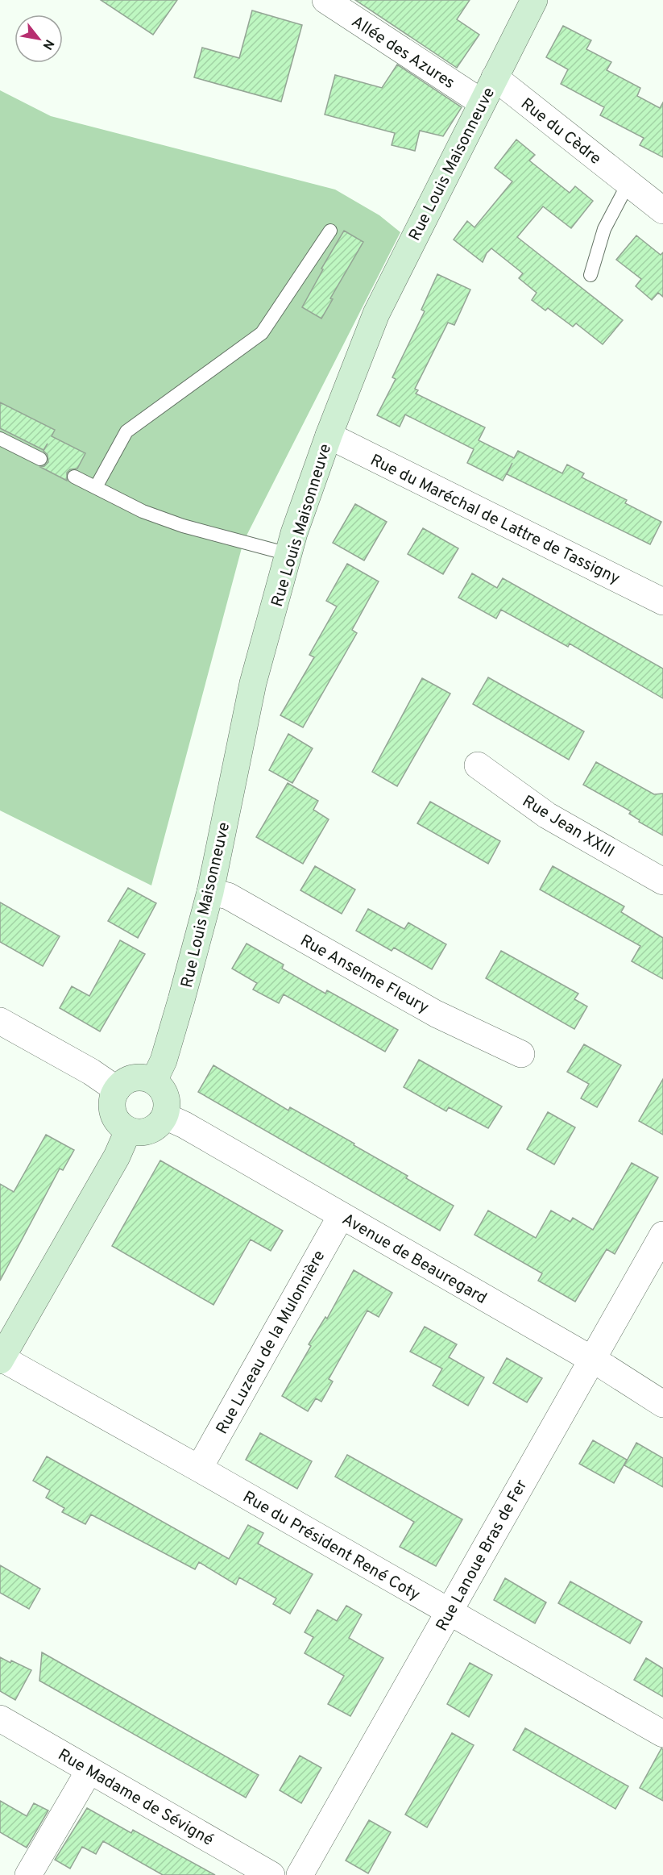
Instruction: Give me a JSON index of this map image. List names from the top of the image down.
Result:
{
  "streets": {
    "street": [
      "Allée des Azures",
      "Rue du Cèdre",
      "Rue Louis Maisonneuve",
      "Rue du Maréchal de Lattre de Tassigny",
      "Rue Jean XXIII",
      "Rue Anselme Fleury",
      "Avenue de Beauregard",
      "Rue Luzeau de la Mulonnière",
      "Rue du Président René Coty",
      "Rue Lanoue Bras de Fer",
      "Rue Madame de Sévigné"
    ]
  },
  "crossings": [
    ["Allée des Azures", "Rue Louis Maisonneuve"],
    ["Rue du Cèdre", "Rue Louis Maisonneuve"],
    ["Rue Louis Maisonneuve", "Rue du Maréchal de Lattre de Tassigny"],
    ["Rue Louis Maisonneuve", "Rue Anselme Fleury"],
    ["Rue Louis Maisonneuve", "Avenue de Beauregard"],
    ["Avenue de Beauregard", "Rue Luzeau de la Mulonnière"],
    ["Avenue de Beauregard", "Rue Lanoue Bras de Fer"],
    ["Rue Luzeau de la Mulonnière", "Rue du Président René Coty"],
    ["Rue du Président René Coty", "Rue Lanoue Bras de Fer"]
  ],
  "north": "bottom right"
}
